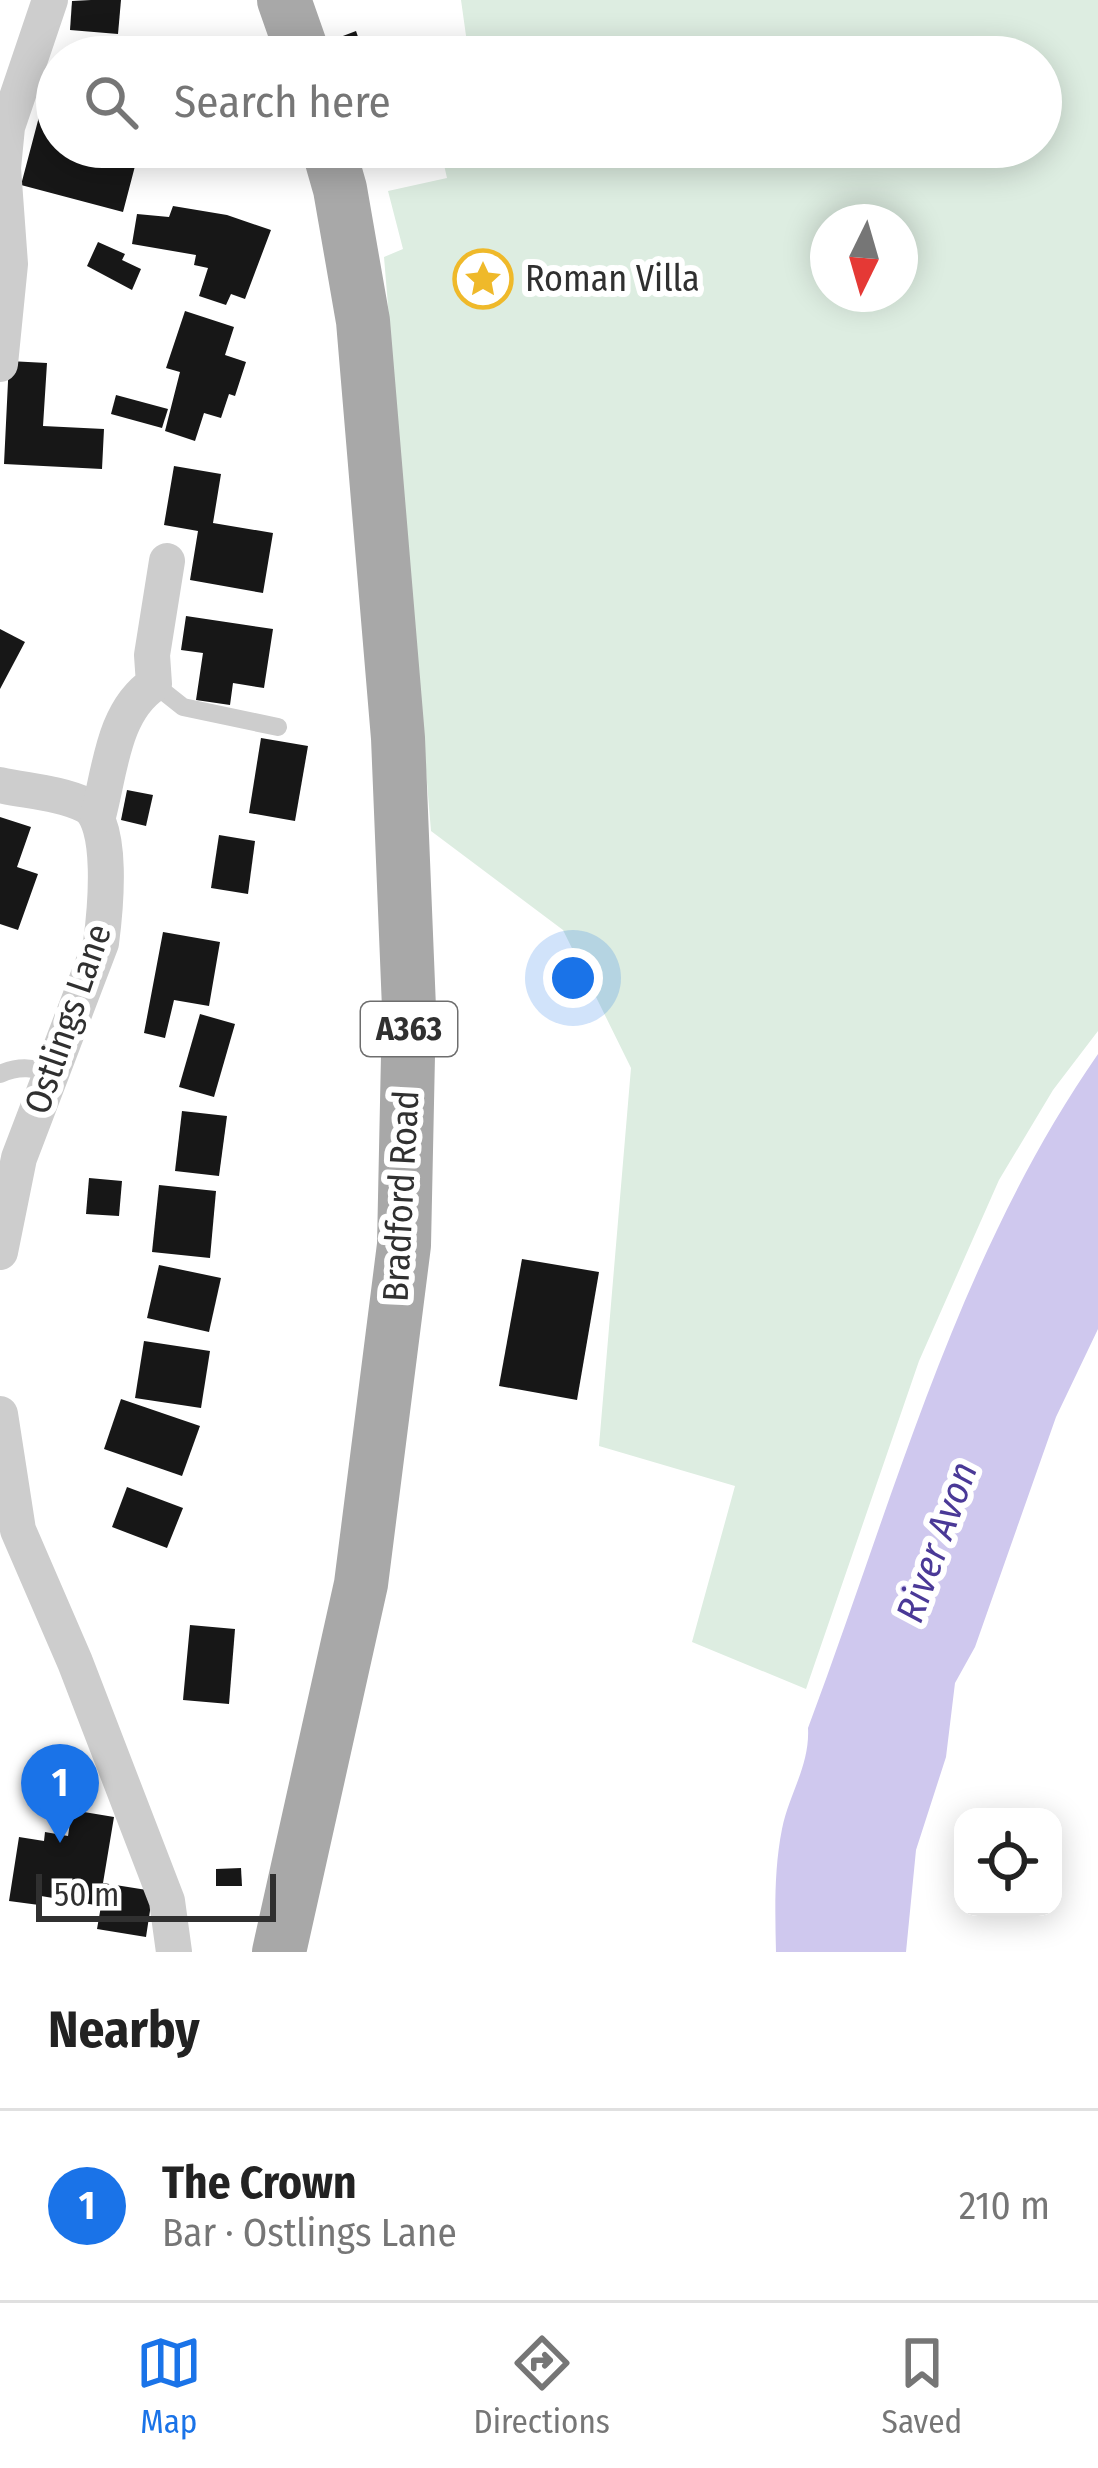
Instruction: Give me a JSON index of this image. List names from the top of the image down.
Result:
{
  "streets": {
    "main road": ["A363", "Bradford Road"],
    "street": ["Ostlings Lane"]
  },
  "water": ["River Avon"],
  "places": {
    "place": ["Roman Villa"]
  },
  "scale_bar": "50 m",
  "north": "bottom",
  "page": {
    "search": "Search here",
    "pins": "1",
    "scale": "50 m",
    "heading": "Nearby",
    "list": [
      {
        "mark": "1",
        "name": "The Crown",
        "note": "Bar · Ostlings Lane",
        "value": "210 m"
      }
    ],
    "nav": ["Map", "Directions", "Saved"]
  }
}
